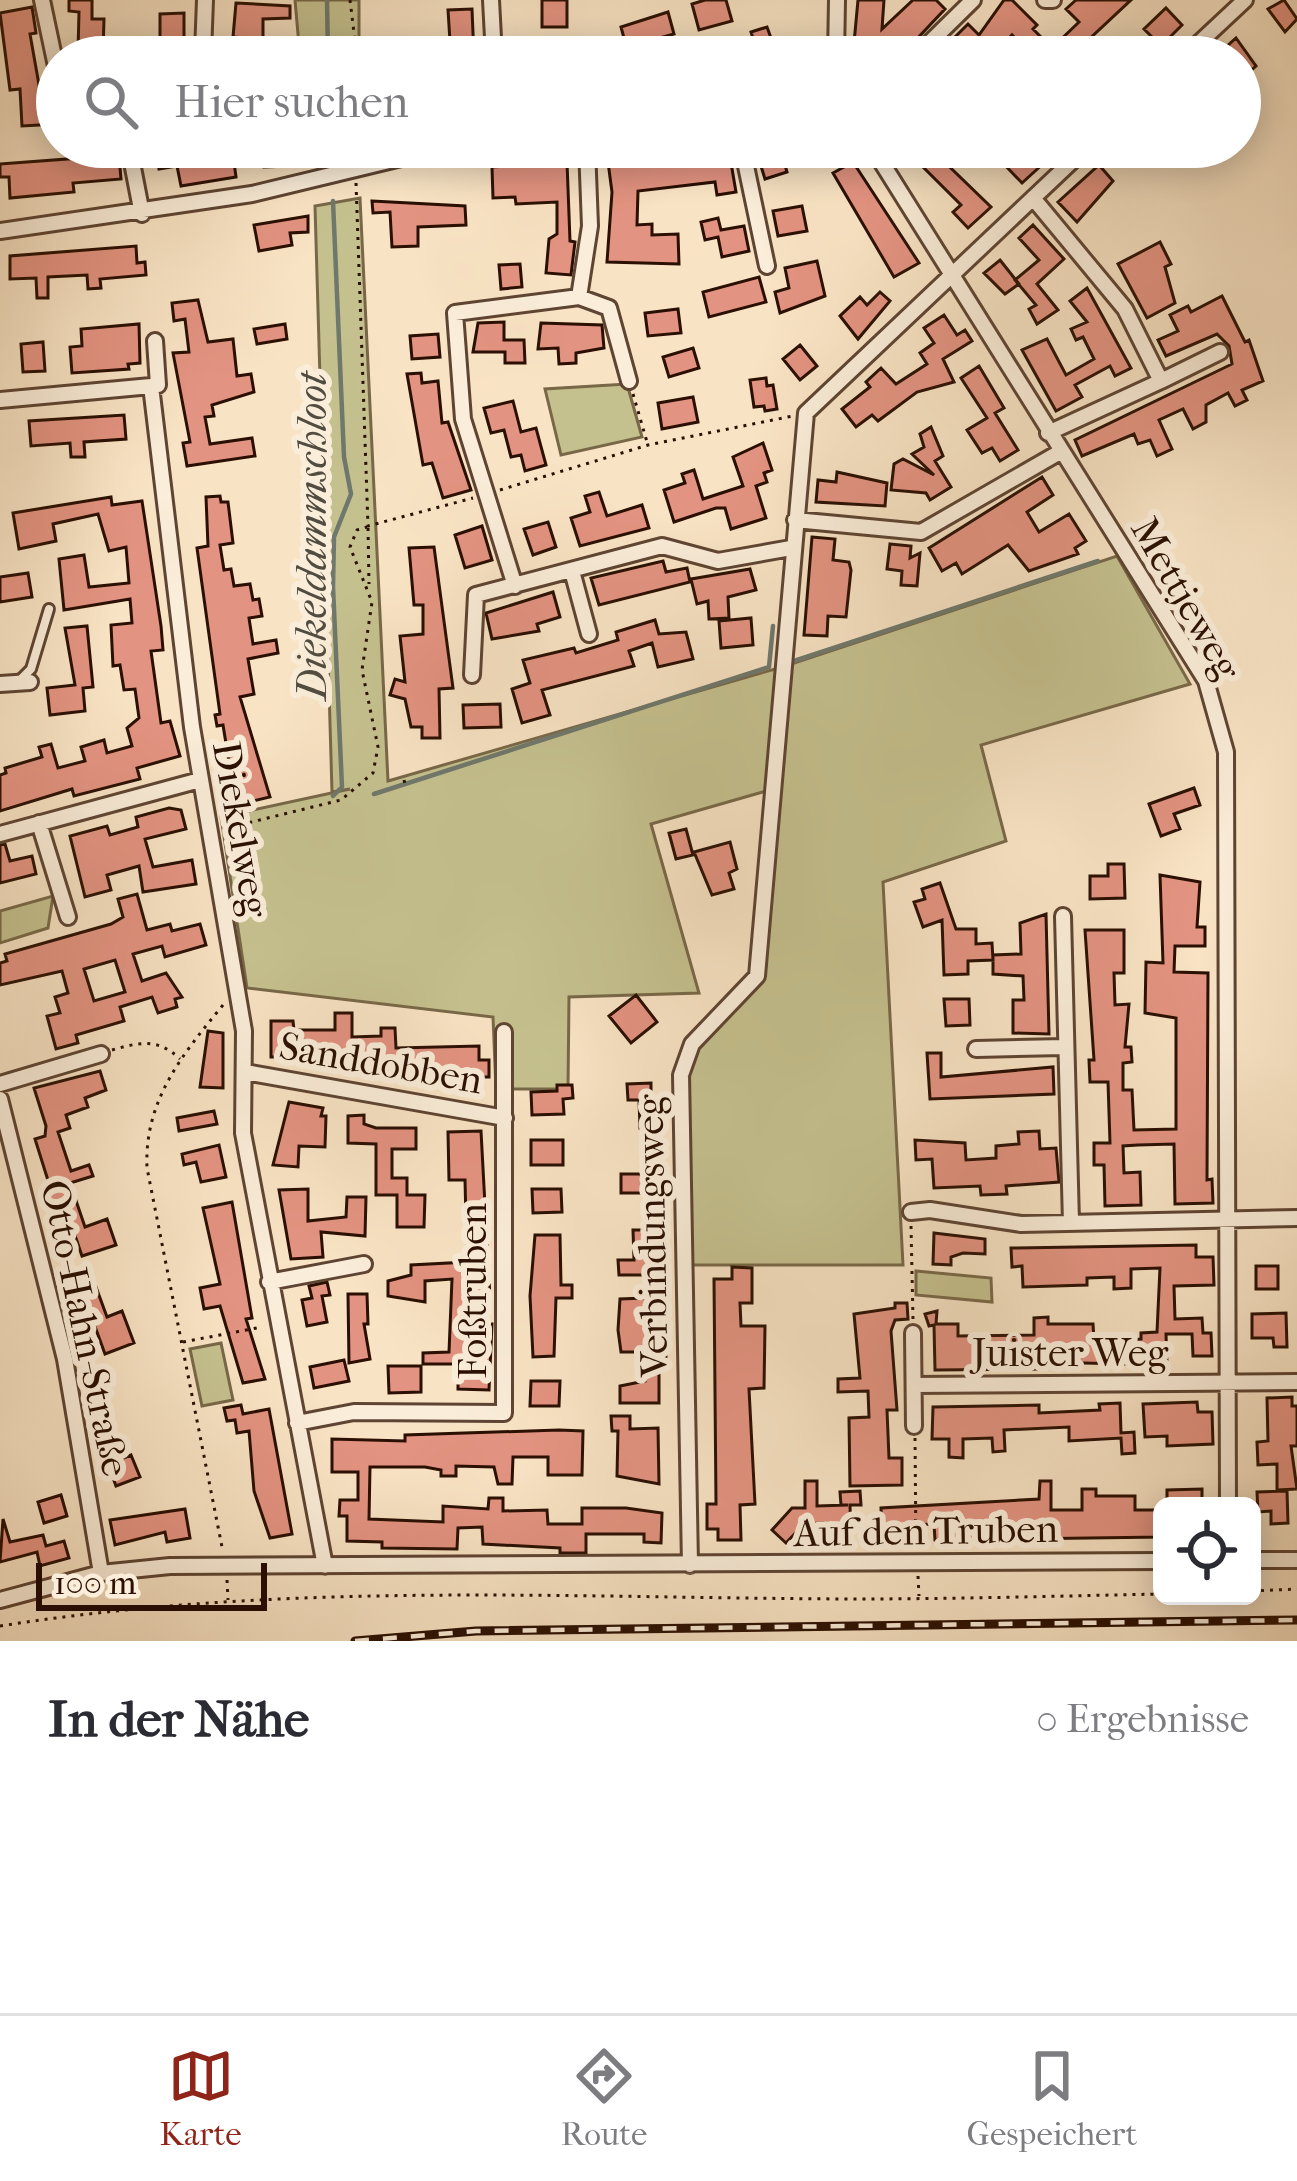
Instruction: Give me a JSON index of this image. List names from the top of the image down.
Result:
{
  "streets": {
    "street": [
      "Mettjeweg",
      "Diekelweg",
      "Sanddobben",
      "Verbindungsweg",
      "Foßtruben",
      "Otto-Hahn-Straße",
      "Juister Weg",
      "Auf den Truben"
    ]
  },
  "crossings": [
    ["Mettjeweg", "Juister Weg"],
    ["Diekelweg", "Sanddobben"],
    ["Diekelweg", "Foßtruben"],
    ["Sanddobben", "Foßtruben"],
    ["Verbindungsweg", "Auf den Truben"]
  ],
  "water": ["Diekeldammschloot"],
  "scale_bar": "100 m",
  "page": {
    "search": "Hier suchen",
    "scale": "100 m",
    "heading": ["In der Nähe", "0 Ergebnisse"],
    "nav": ["Karte", "Route", "Gespeichert"]
  }
}
